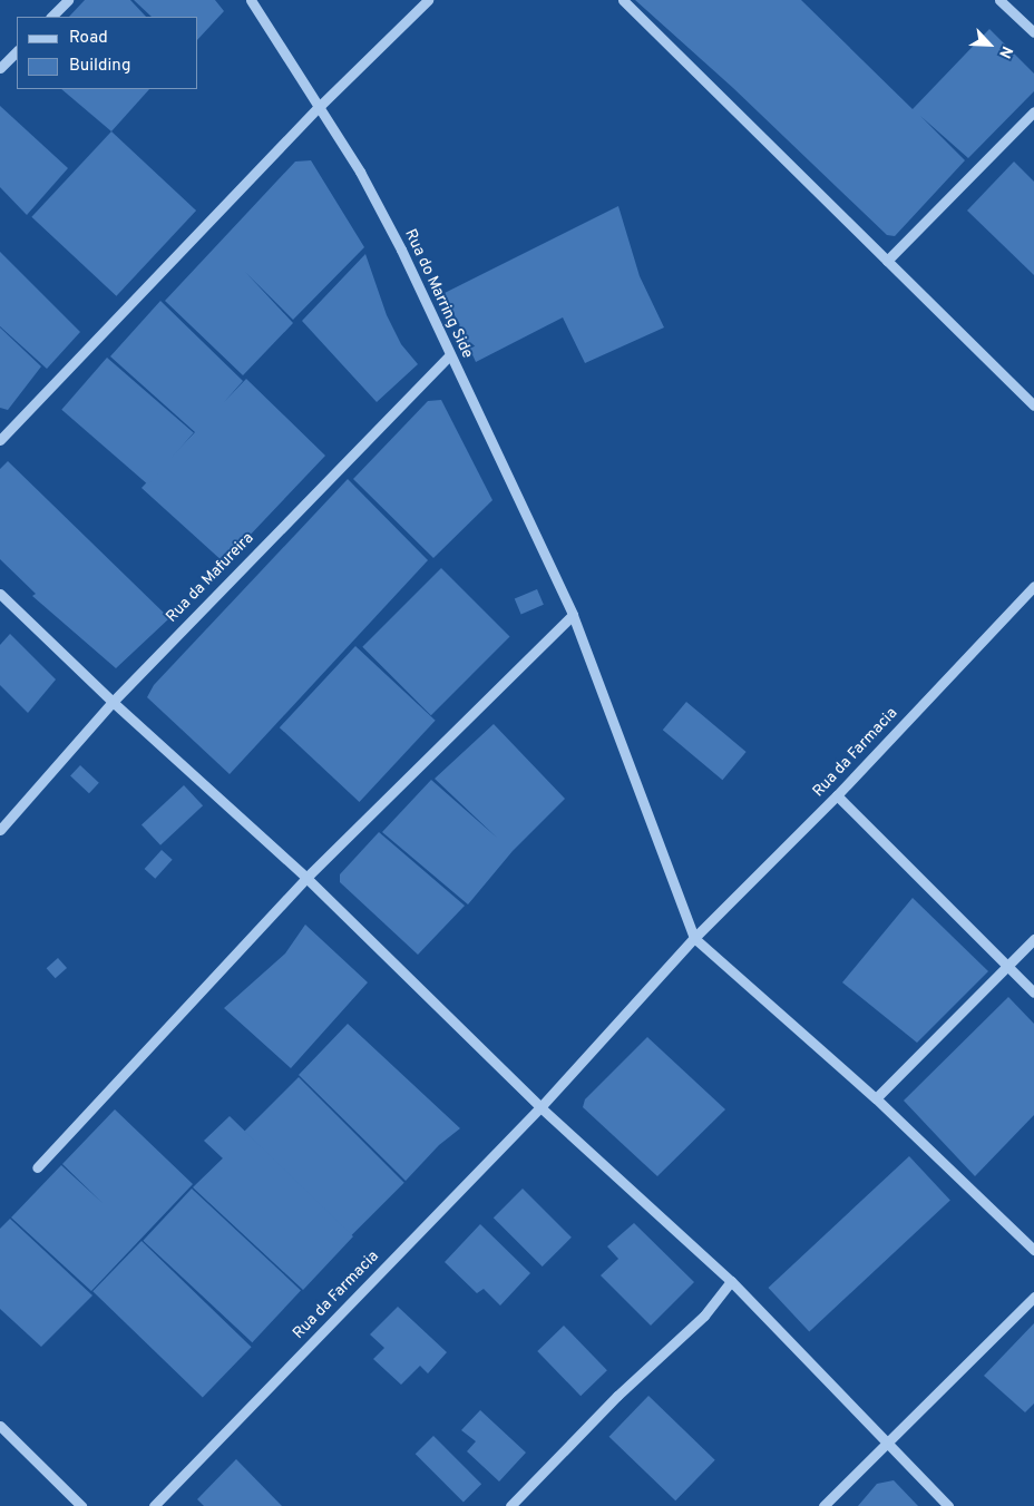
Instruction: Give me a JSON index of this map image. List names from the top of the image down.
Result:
{
  "streets": {
    "street": ["Rua do Marring Side", "Rua da Mafureira", "Rua da Farmacia"]
  },
  "crossings": [
    ["Rua do Marring Side", "Rua da Mafureira"],
    ["Rua do Marring Side", "Rua da Farmacia"]
  ],
  "legend": ["Road", "Building"],
  "north": "bottom right"
}
